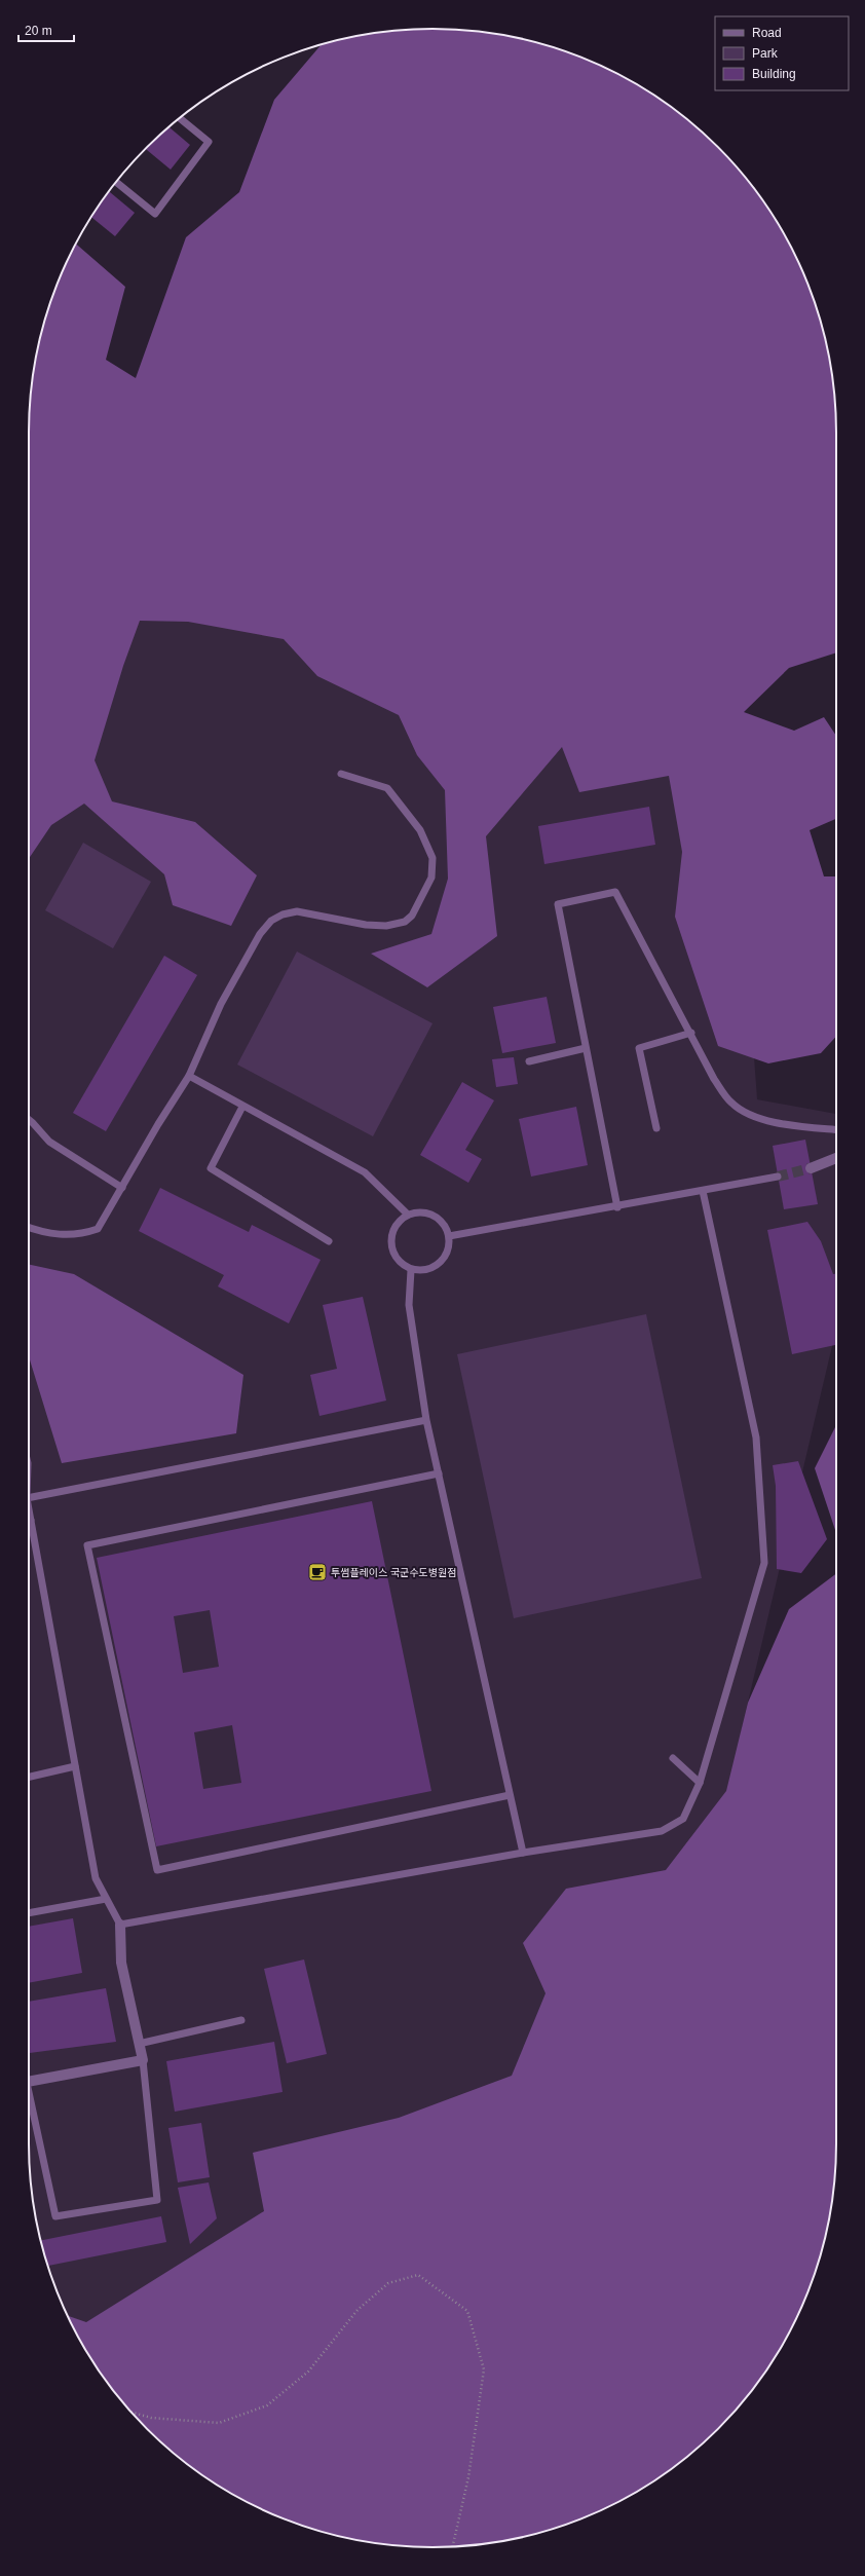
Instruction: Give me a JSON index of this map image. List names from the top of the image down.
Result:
{
  "places": {
    "cafe": ["투썸플레이스 국군수도병원점"]
  },
  "legend": ["Road", "Park", "Building"],
  "scale_bar": "20 m"
}
